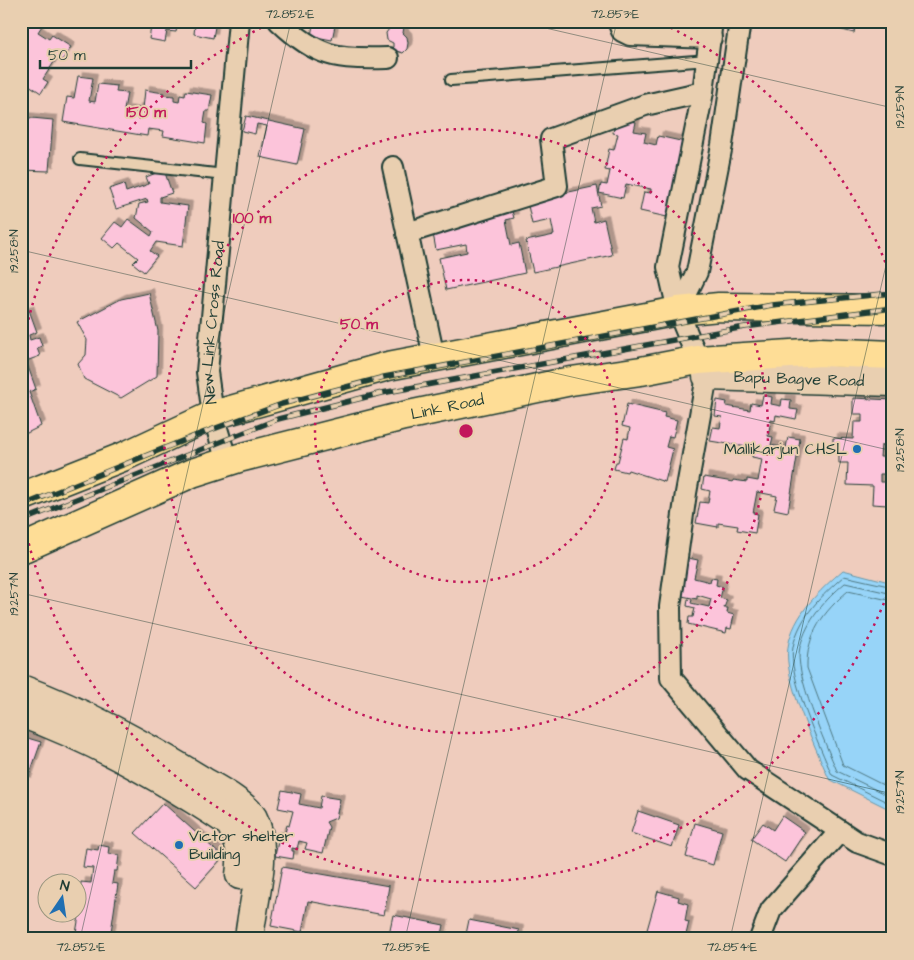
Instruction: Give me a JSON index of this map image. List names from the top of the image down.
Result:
{
  "streets": {
    "main road": ["Bapu Bagve Road", "Link Road"],
    "street": ["New Link Cross Road"]
  },
  "crossings": [
    ["New Link Cross Road", "Link Road"],
    ["Bapu Bagve Road", "Link Road"]
  ],
  "places": ["Mallikarjun CHSL", "Victor shelter Building"],
  "scale_bar": "50 m",
  "north": "top",
  "coordinates": [
    "72.852°E",
    "72.853°E",
    "19.259°N",
    "19.258°N",
    "19.257°N",
    "72.854°E"
  ],
  "rings": ["150 m", "100 m", "50 m"]
}
